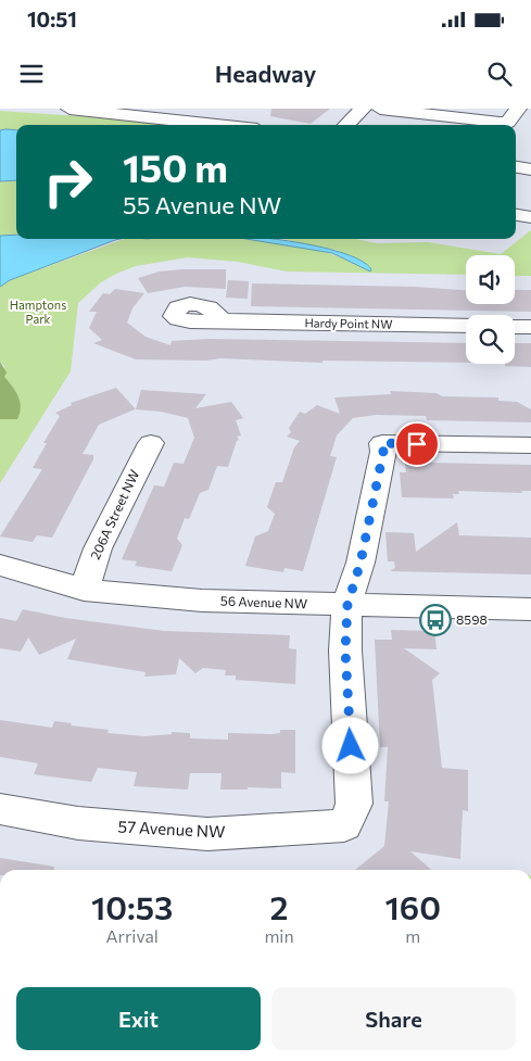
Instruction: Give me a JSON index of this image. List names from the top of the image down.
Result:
{
  "streets": {
    "street": [
      "Hardy Point NW",
      "206A Street NW",
      "56 Avenue NW",
      "57 Avenue NW"
    ]
  },
  "crossings": [
    ["206A Street NW", "56 Avenue NW"],
    ["56 Avenue NW", "57 Avenue NW"]
  ],
  "parks": ["Hamptons Park"],
  "places": {
    "bus stop": ["8598"]
  },
  "page": {
    "status": "10:51",
    "header": "Headway",
    "turn": ["150 m", "55 Avenue NW"],
    "eta": [
      "10:53",
      "Arrival",
      "2",
      "min",
      "160",
      "m"
    ],
    "buttons": ["Exit", "Share"]
  }
}
